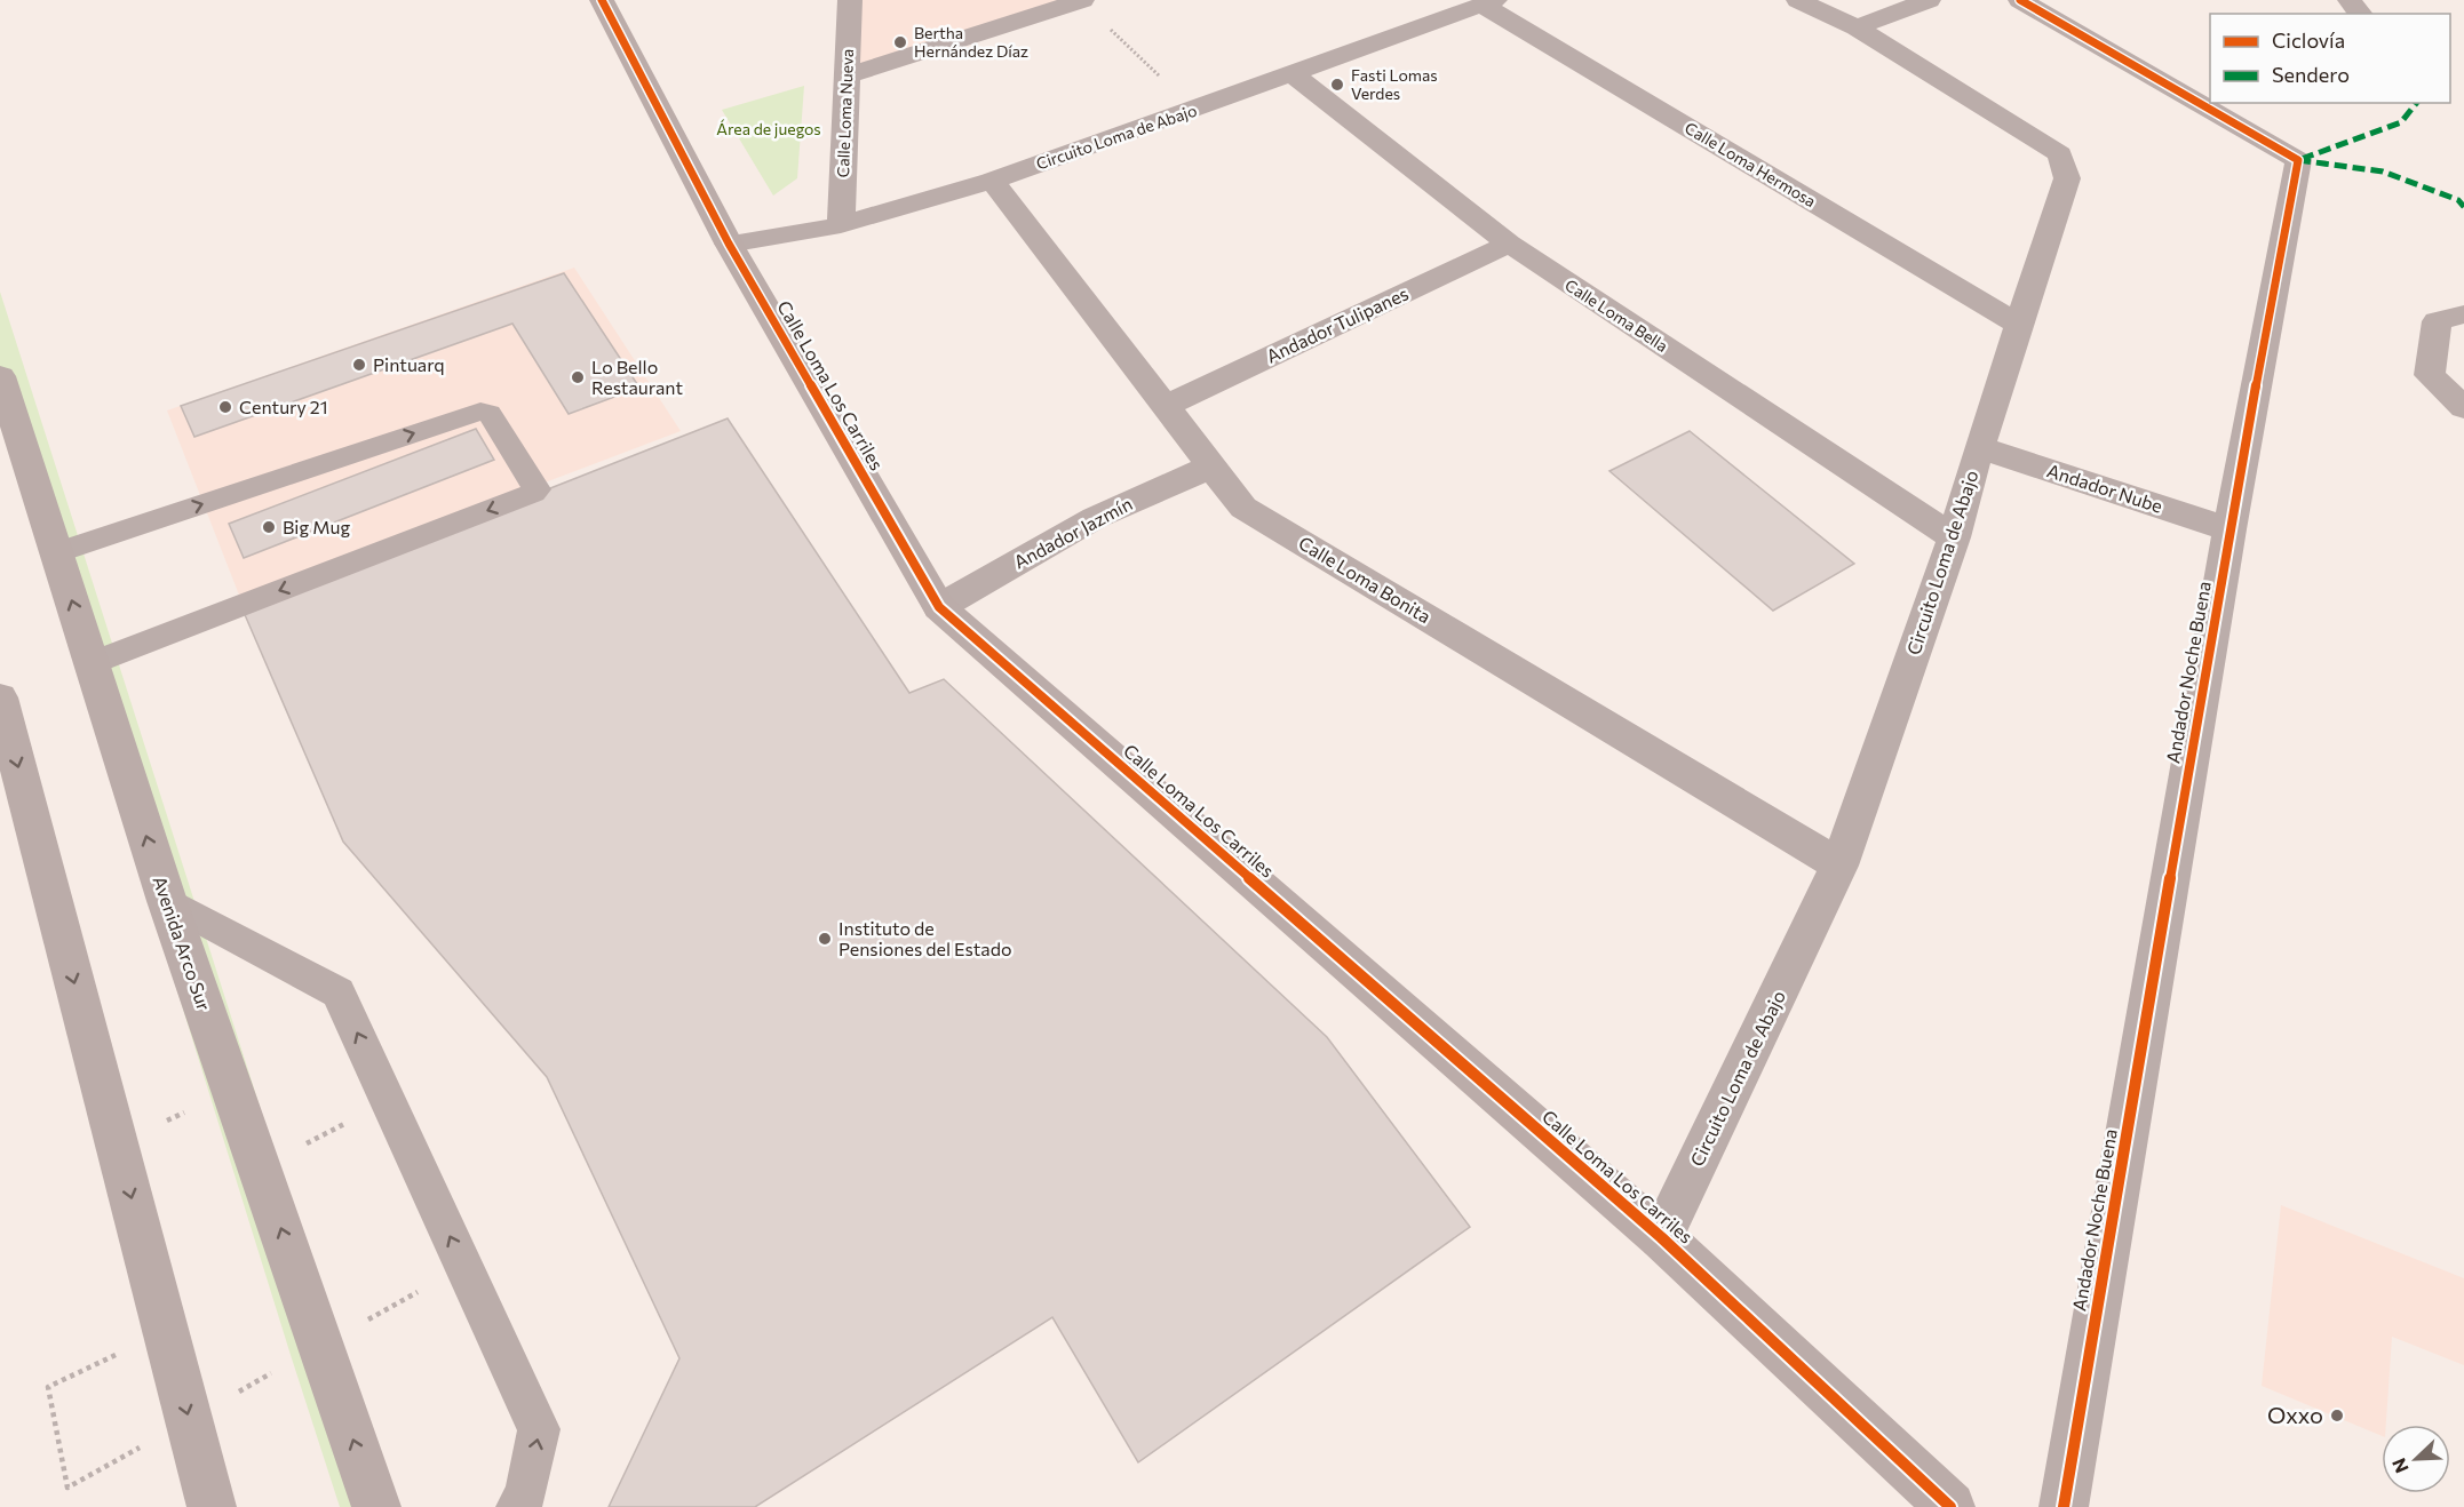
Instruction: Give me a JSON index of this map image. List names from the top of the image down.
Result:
{
  "streets": {
    "street": [
      "Calle Loma Nueva",
      "Circuito Loma de Abajo",
      "Calle Loma Hermosa",
      "Calle Loma Bella",
      "Andador Tulipanes",
      "Calle Loma Los Carriles",
      "Andador Nube",
      "Andador Jazmín",
      "Calle Loma Bonita",
      "Andador Noche Buena",
      "Avenida Arco Sur"
    ]
  },
  "crossings": [
    ["Calle Loma Nueva", "Circuito Loma de Abajo"],
    ["Circuito Loma de Abajo", "Calle Loma Hermosa"],
    ["Circuito Loma de Abajo", "Calle Loma Bella"],
    ["Circuito Loma de Abajo", "Calle Loma Los Carriles"],
    ["Circuito Loma de Abajo", "Andador Nube"],
    ["Circuito Loma de Abajo", "Calle Loma Bonita"],
    ["Calle Loma Bella", "Andador Tulipanes"],
    ["Andador Tulipanes", "Calle Loma Bonita"],
    ["Calle Loma Los Carriles", "Andador Jazmín"],
    ["Andador Nube", "Andador Noche Buena"],
    ["Andador Jazmín", "Calle Loma Bonita"]
  ],
  "parks": ["Área de juegos"],
  "places": [
    "Bertha Hernández Díaz",
    "Fasti Lomas Verdes",
    "Pintuarq",
    "Lo Bello Restaurant",
    "Century 21",
    "Big Mug",
    "Instituto de Pensiones del Estado",
    "Oxxo"
  ],
  "legend": ["Ciclovía", "Sendero"],
  "north": "bottom left"
}
